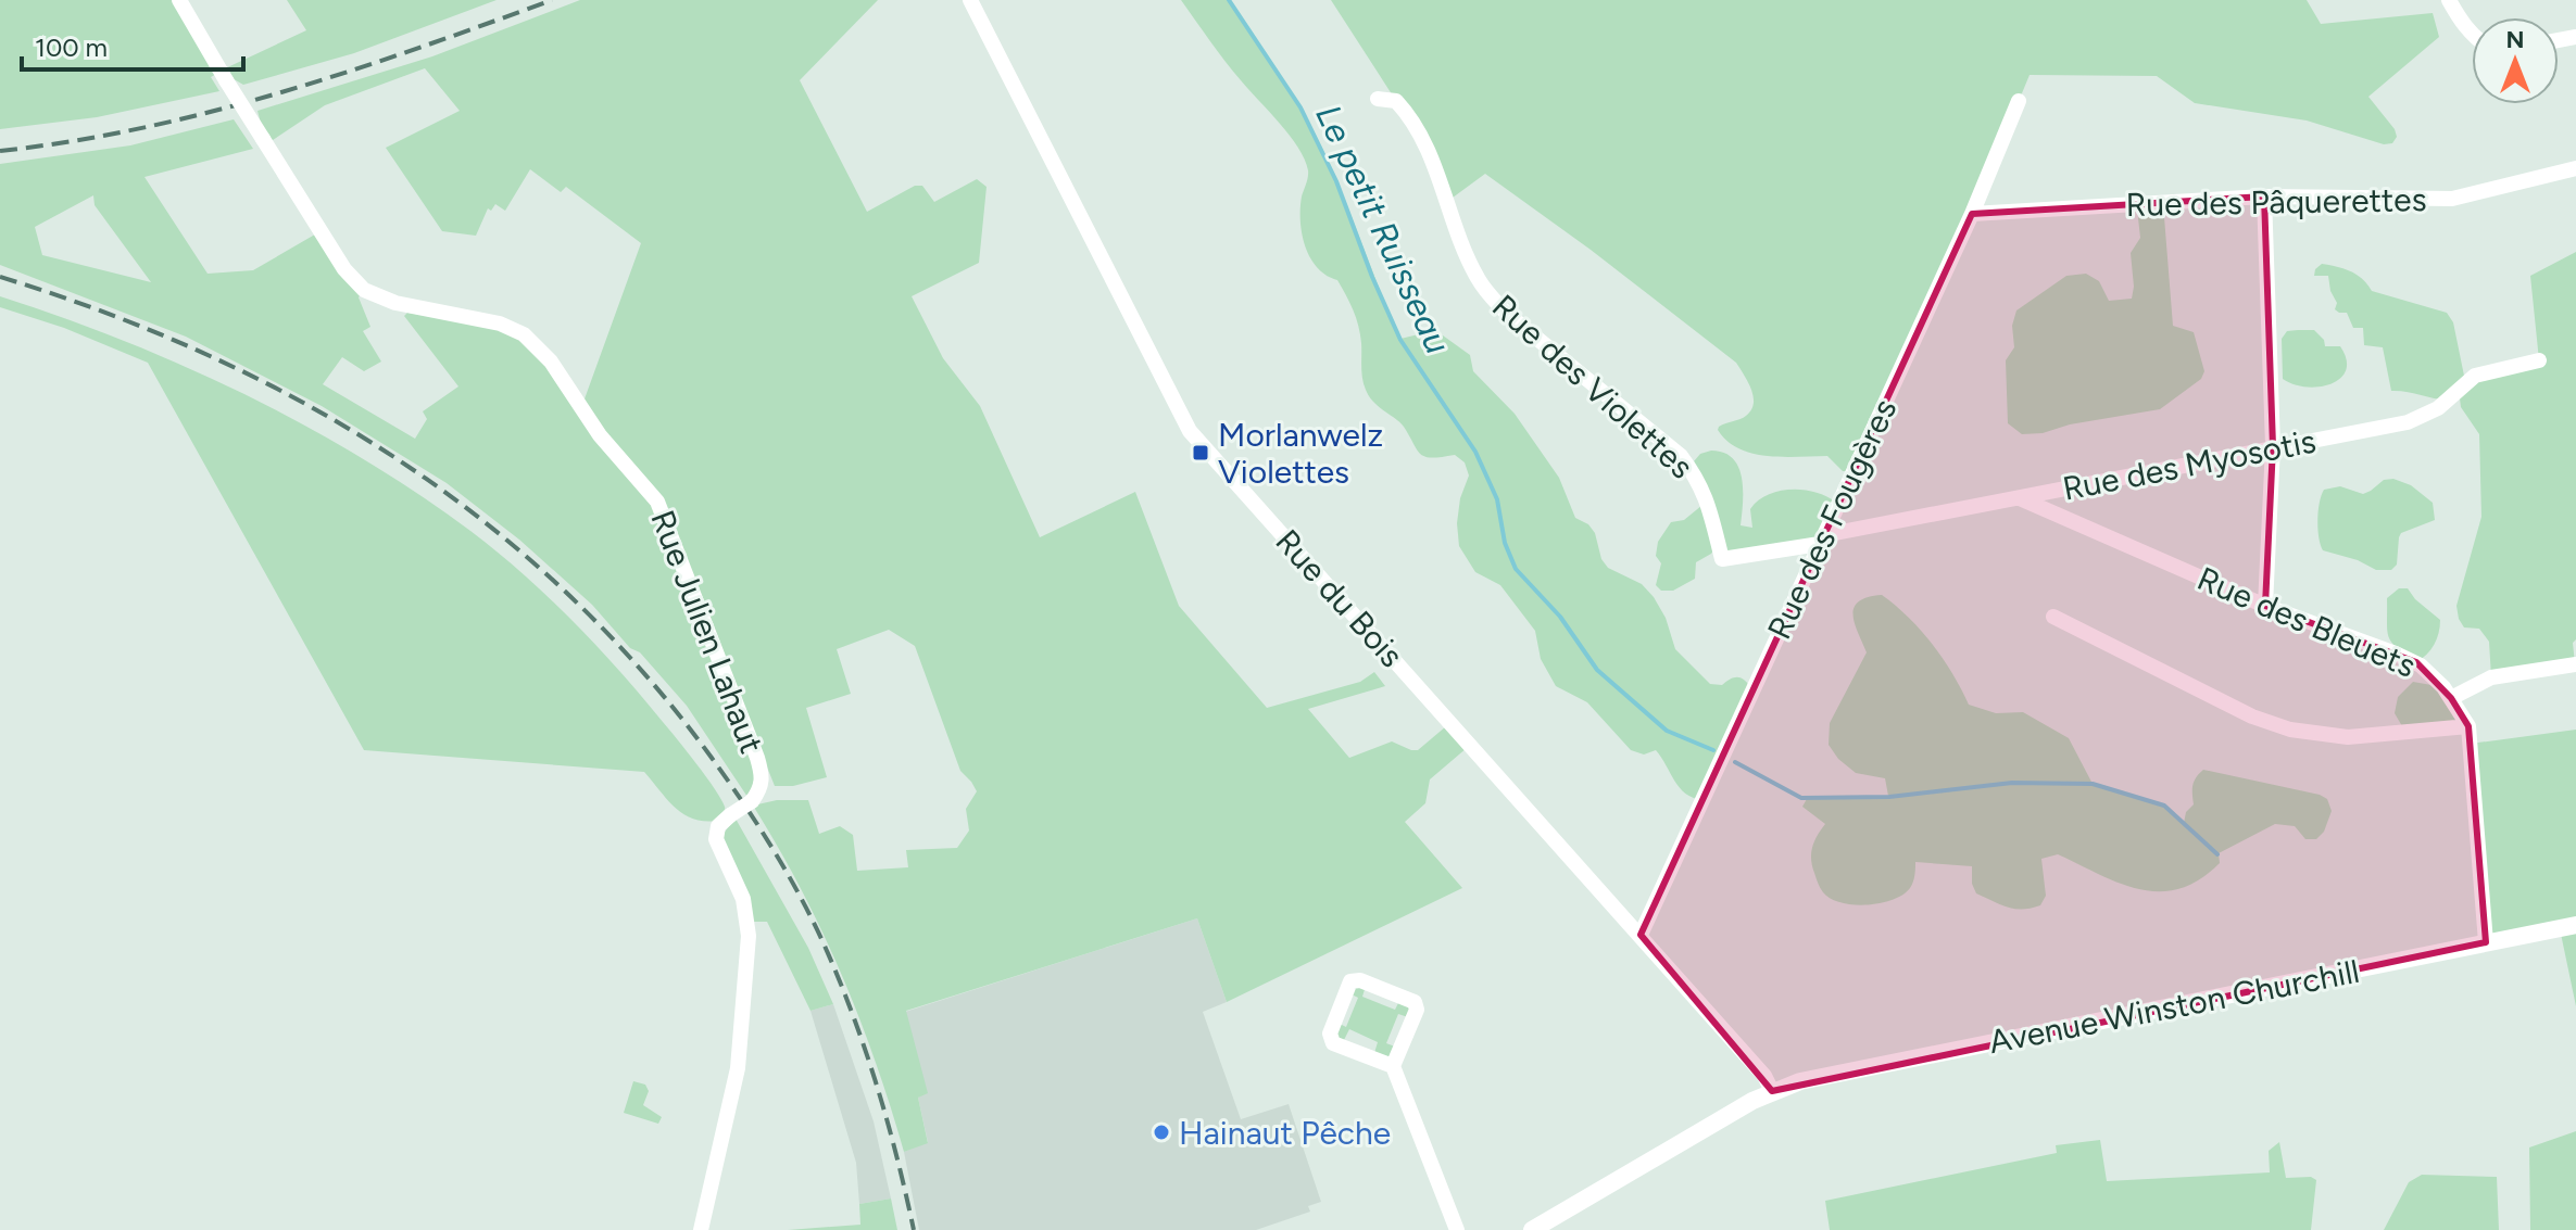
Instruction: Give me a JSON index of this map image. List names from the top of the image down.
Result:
{
  "streets": {
    "street": [
      "Rue des Pâquerettes",
      "Rue des Violettes",
      "Rue des Myosotis",
      "Rue des Fougères",
      "Rue du Bois",
      "Rue des Bleuets",
      "Rue Julien Lahaut",
      "Avenue Winston Churchill"
    ]
  },
  "crossings": [
    ["Rue des Pâquerettes", "Rue des Fougères"],
    ["Rue des Violettes", "Rue des Myosotis"],
    ["Rue des Violettes", "Rue des Fougères"],
    ["Rue des Myosotis", "Rue des Fougères"],
    ["Rue des Myosotis", "Rue des Bleuets"],
    ["Rue des Fougères", "Rue du Bois"],
    ["Rue du Bois", "Avenue Winston Churchill"],
    ["Rue des Bleuets", "Avenue Winston Churchill"]
  ],
  "water": ["Le petit Ruisseau"],
  "places": {
    "transit": ["Morlanwelz Violettes"],
    "other": ["Hainaut Pêche"]
  },
  "scale_bar": "100 m",
  "north": "top"
}
